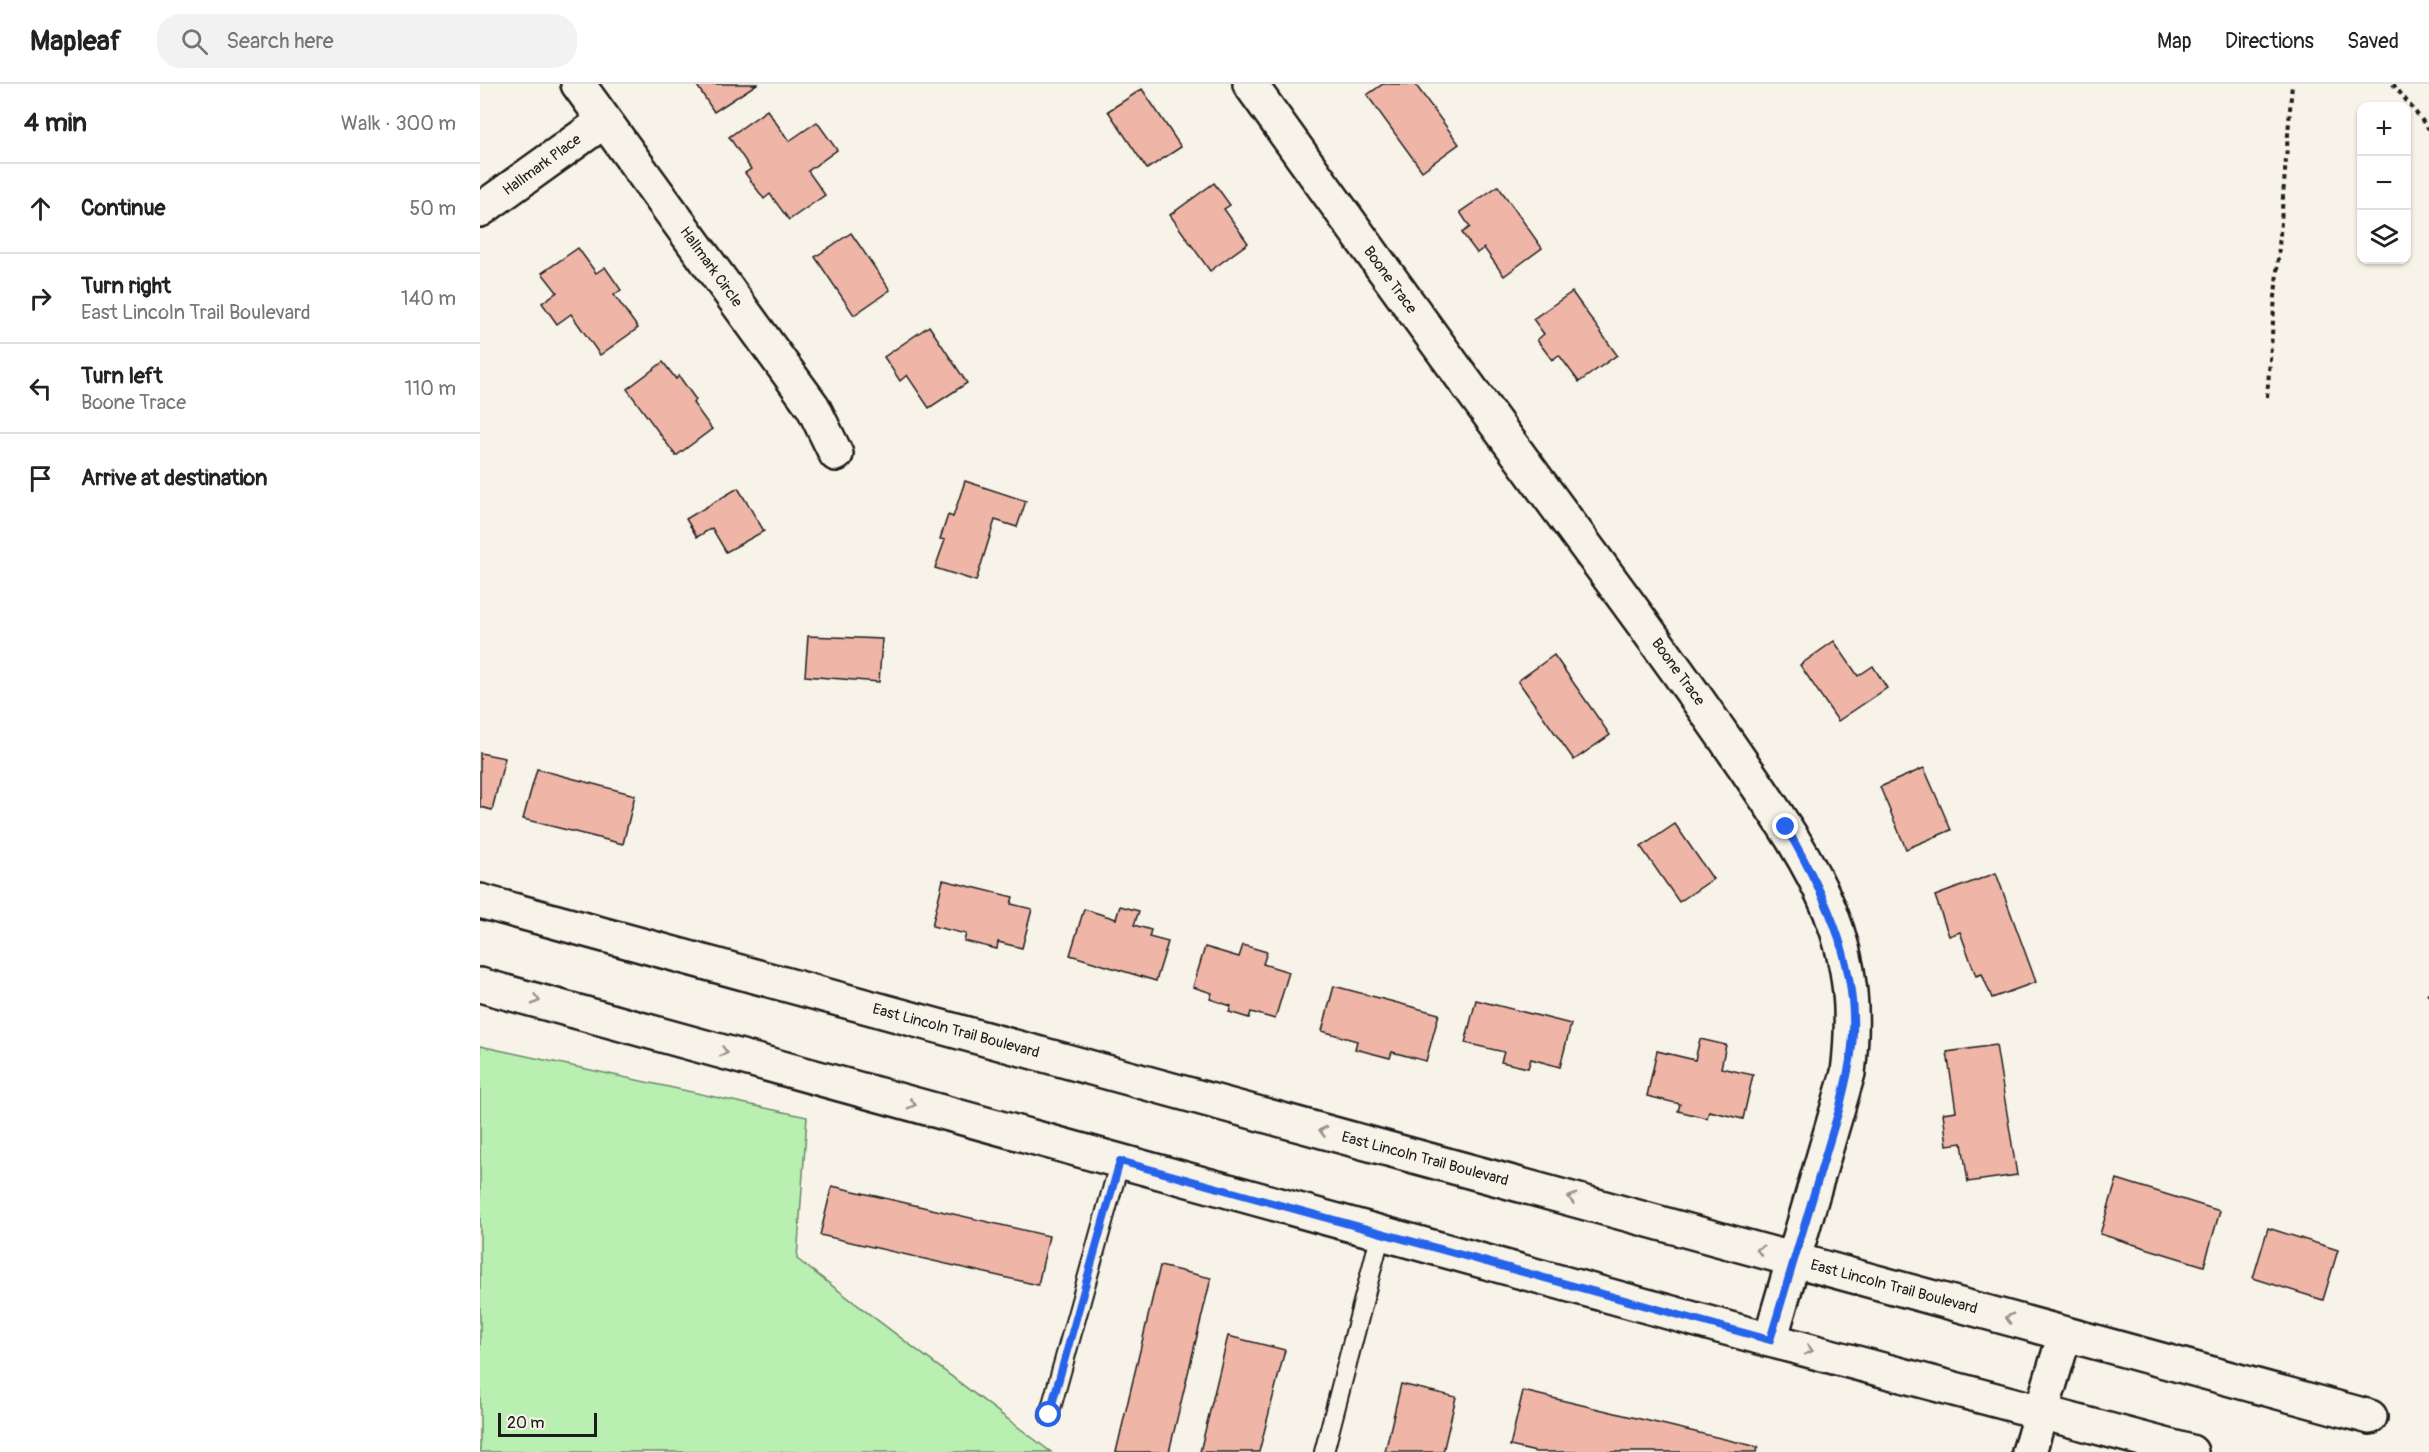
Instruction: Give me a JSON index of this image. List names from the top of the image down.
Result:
{
  "streets": {
    "street": [
      "Hallmark Place",
      "Hallmark Circle",
      "Boone Trace",
      "East Lincoln Trail Boulevard"
    ]
  },
  "crossings": [
    ["Hallmark Place", "Hallmark Circle"],
    ["Boone Trace", "East Lincoln Trail Boulevard"]
  ],
  "scale_bar": "20 m",
  "page": {
    "header": "Mapleaf",
    "search": "Search here",
    "nav": ["Map", "Directions", "Saved"],
    "heading": ["4 min", "Walk · 300 m"],
    "map_buttons": ["+", "−"],
    "list": [
      ["Continue", "50 m"],
      ["Turn right", "East Lincoln Trail Boulevard", "140 m"],
      ["Turn left", "Boone Trace", "110 m"],
      "Arrive at destination"
    ],
    "scale": "20 m"
  }
}
